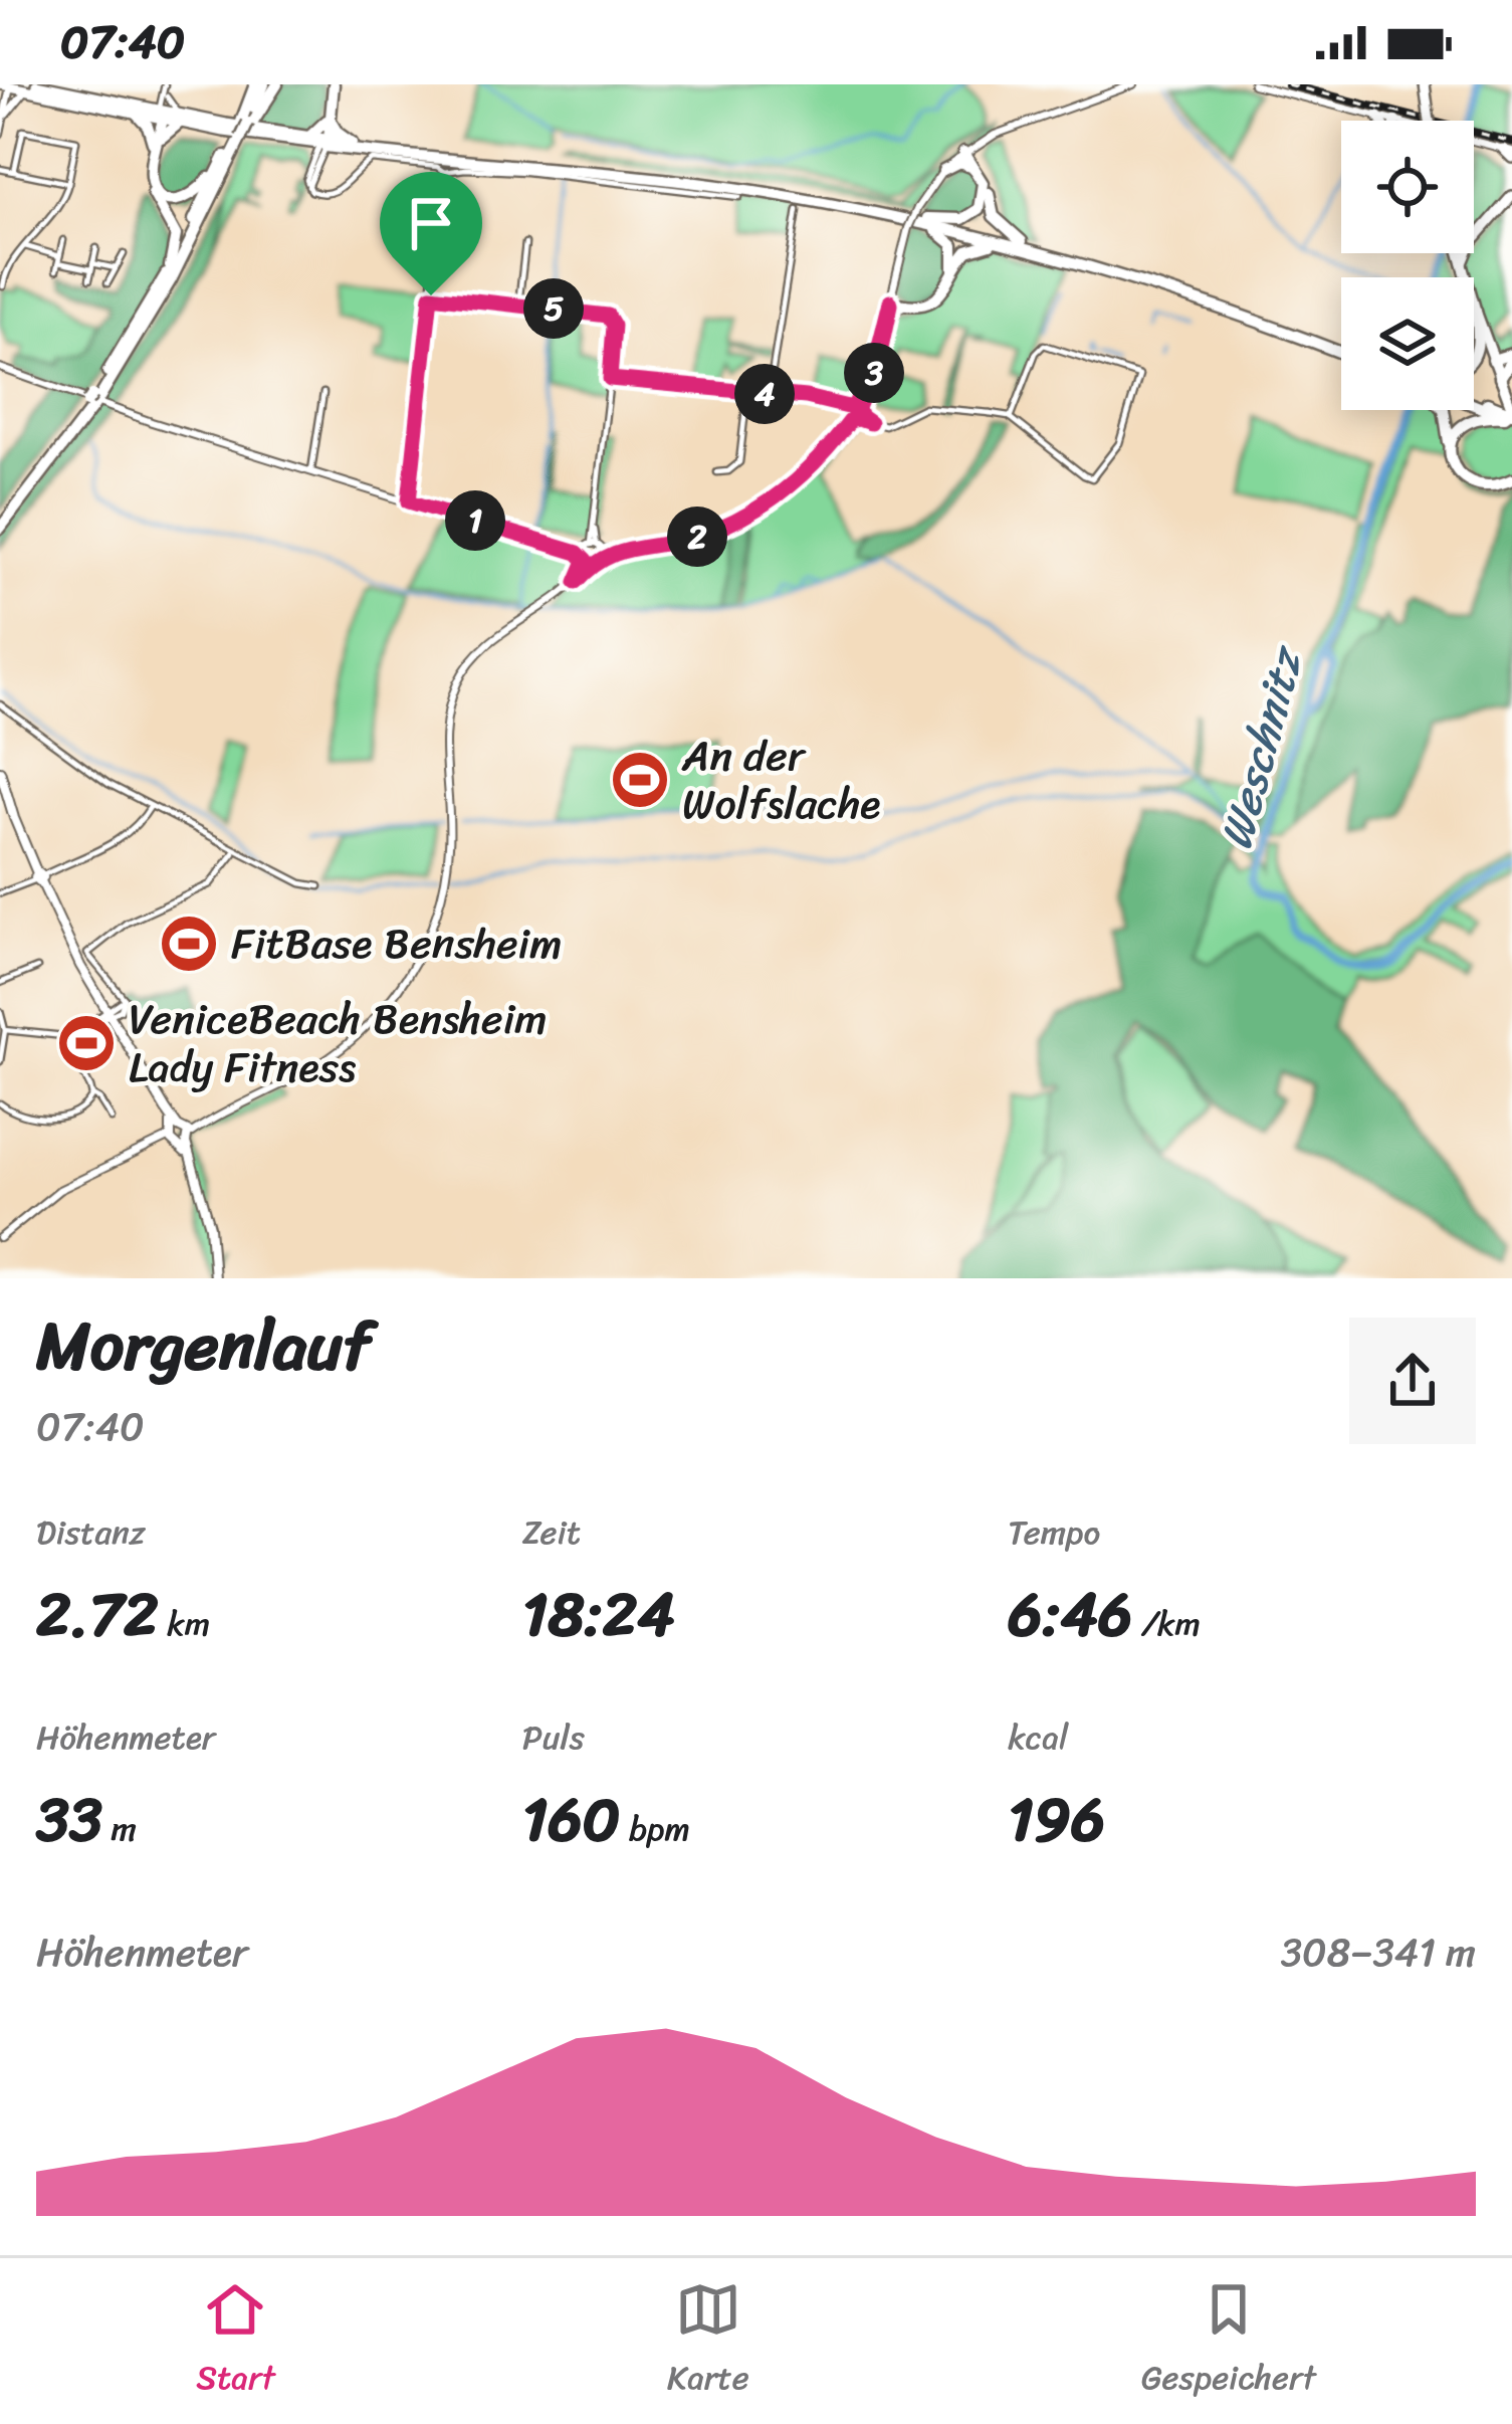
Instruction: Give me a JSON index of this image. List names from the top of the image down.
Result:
{
  "water": ["Weschnitz"],
  "places": {
    "sports": ["An der Wolfslache", "FitBase Bensheim", "VeniceBeach Bensheim Lady Fitness"]
  },
  "page": {
    "status": "07:40",
    "pins": [
      "5",
      "3",
      "4",
      "1",
      "2"
    ],
    "heading": ["Morgenlauf", "07:40"],
    "stats": [
      ["Distanz", "2.72 km"],
      ["Zeit", "18:24"],
      ["Tempo", "6:46 /km"],
      ["Höhenmeter", "33 m"],
      ["Puls", "160 bpm"],
      ["kcal", "196"]
    ],
    "chart": ["Höhenmeter", "308–341 m"],
    "tabs": ["Start", "Karte", "Gespeichert"]
  }
}
